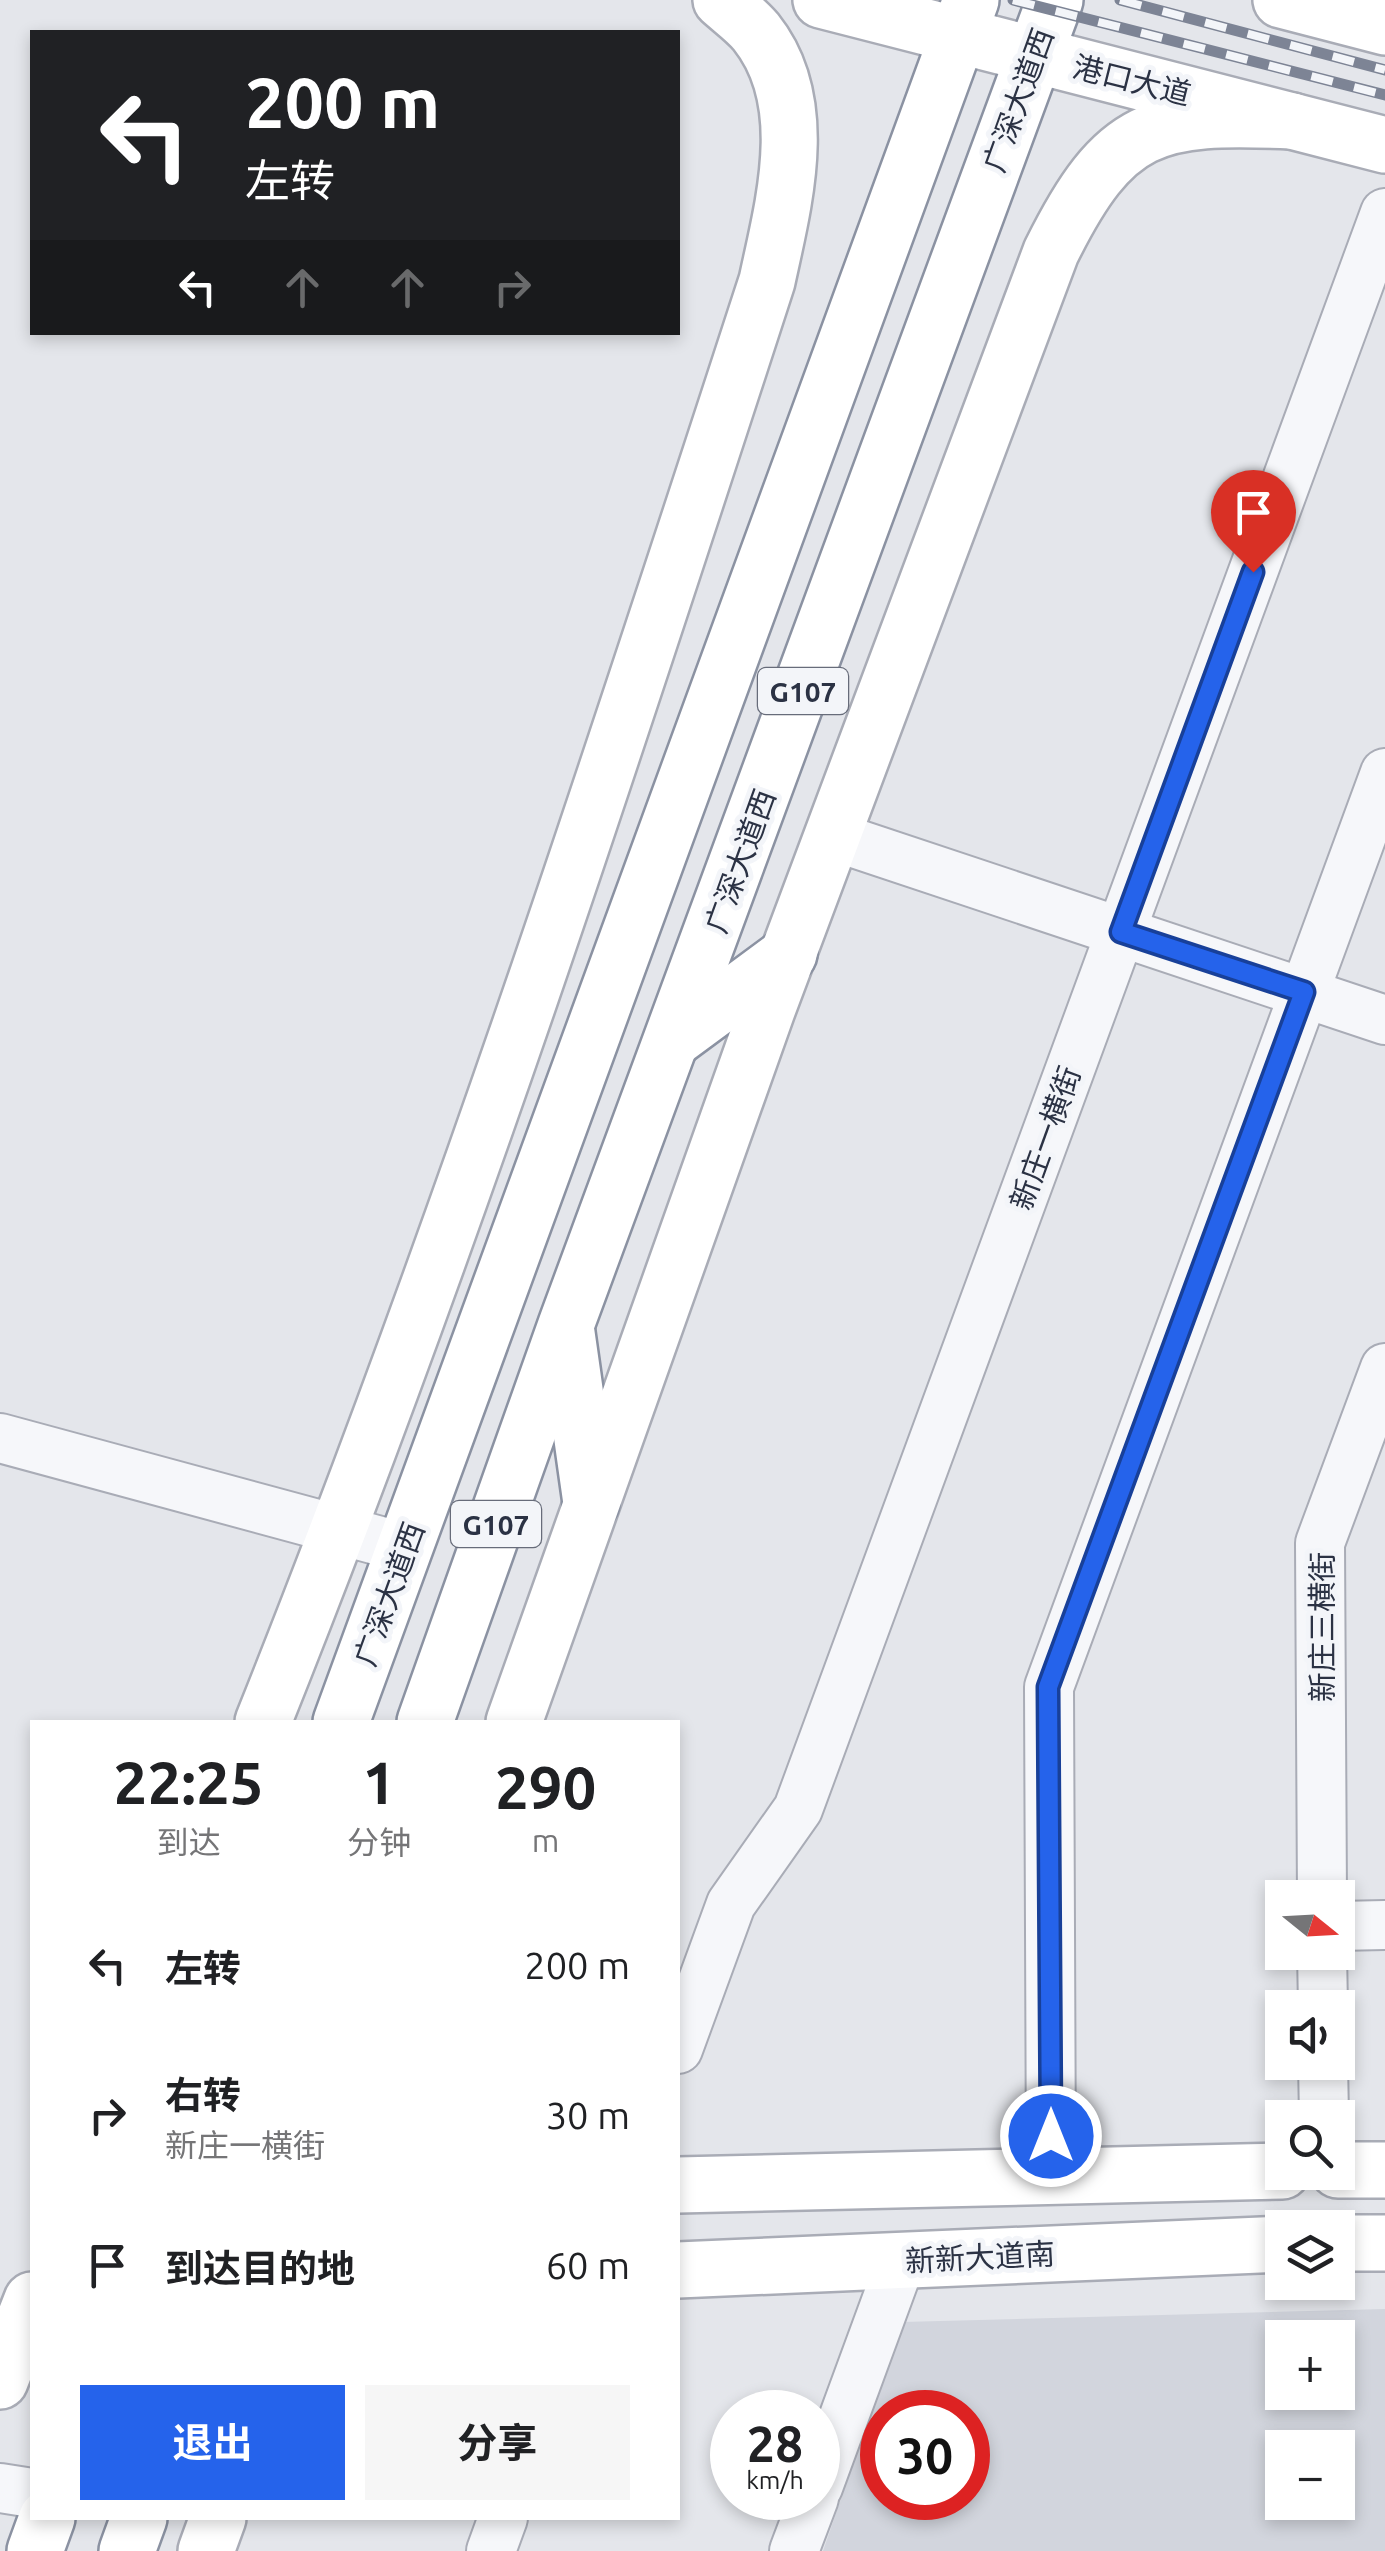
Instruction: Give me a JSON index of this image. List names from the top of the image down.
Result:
{
  "streets": {
    "main road": [
      "港口大道",
      "广深大道西",
      "G107",
      "新新大道南"
    ],
    "street": ["新庄一横街", "新庄三横街"]
  },
  "crossings": [
    ["港口大道", "广深大道西"]
  ],
  "north": "right",
  "page": {
    "turn": ["200 m", "左转"],
    "eta": [
      "22:25",
      "到达",
      "1",
      "分钟",
      "290",
      "m"
    ],
    "map_buttons": ["+", "−"],
    "list": [
      {
        "name": "左转",
        "value": "200 m"
      },
      {
        "name": "右转",
        "note": "新庄一横街",
        "value": "30 m"
      },
      {
        "name": "到达目的地",
        "value": "60 m"
      }
    ],
    "buttons": ["退出", "分享"],
    "speed": "28 km/h",
    "limit": "30"
  }
}
